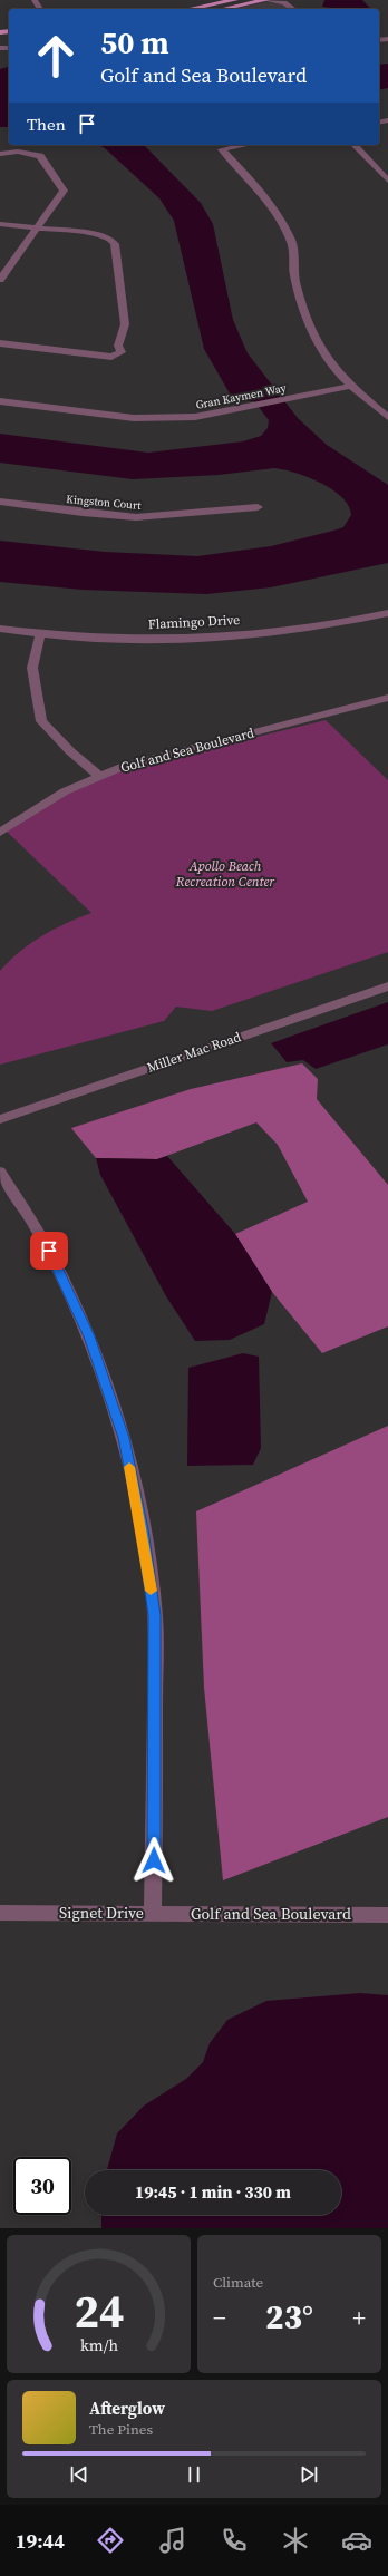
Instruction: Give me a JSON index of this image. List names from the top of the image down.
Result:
{
  "streets": {
    "street": [
      "Gran Kaymen Way",
      "Kingston Court",
      "Flamingo Drive",
      "Golf and Sea Boulevard",
      "Miller Mac Road",
      "Signet Drive"
    ]
  },
  "crossings": [
    ["Golf and Sea Boulevard", "Signet Drive"]
  ],
  "parks": ["Apollo Beach Recreation Center"],
  "page": {
    "turn": ["50 m", "Golf and Sea Boulevard"],
    "then": "Then",
    "limit": "30",
    "trip": "19:45 · 1 min · 330 m",
    "tile": "Climate",
    "heat": ["−", "23°", "+"],
    "song": ["Afterglow", "The Pines"],
    "tabs": "19:44",
    "gauge": ["24", "km/h"]
  }
}
